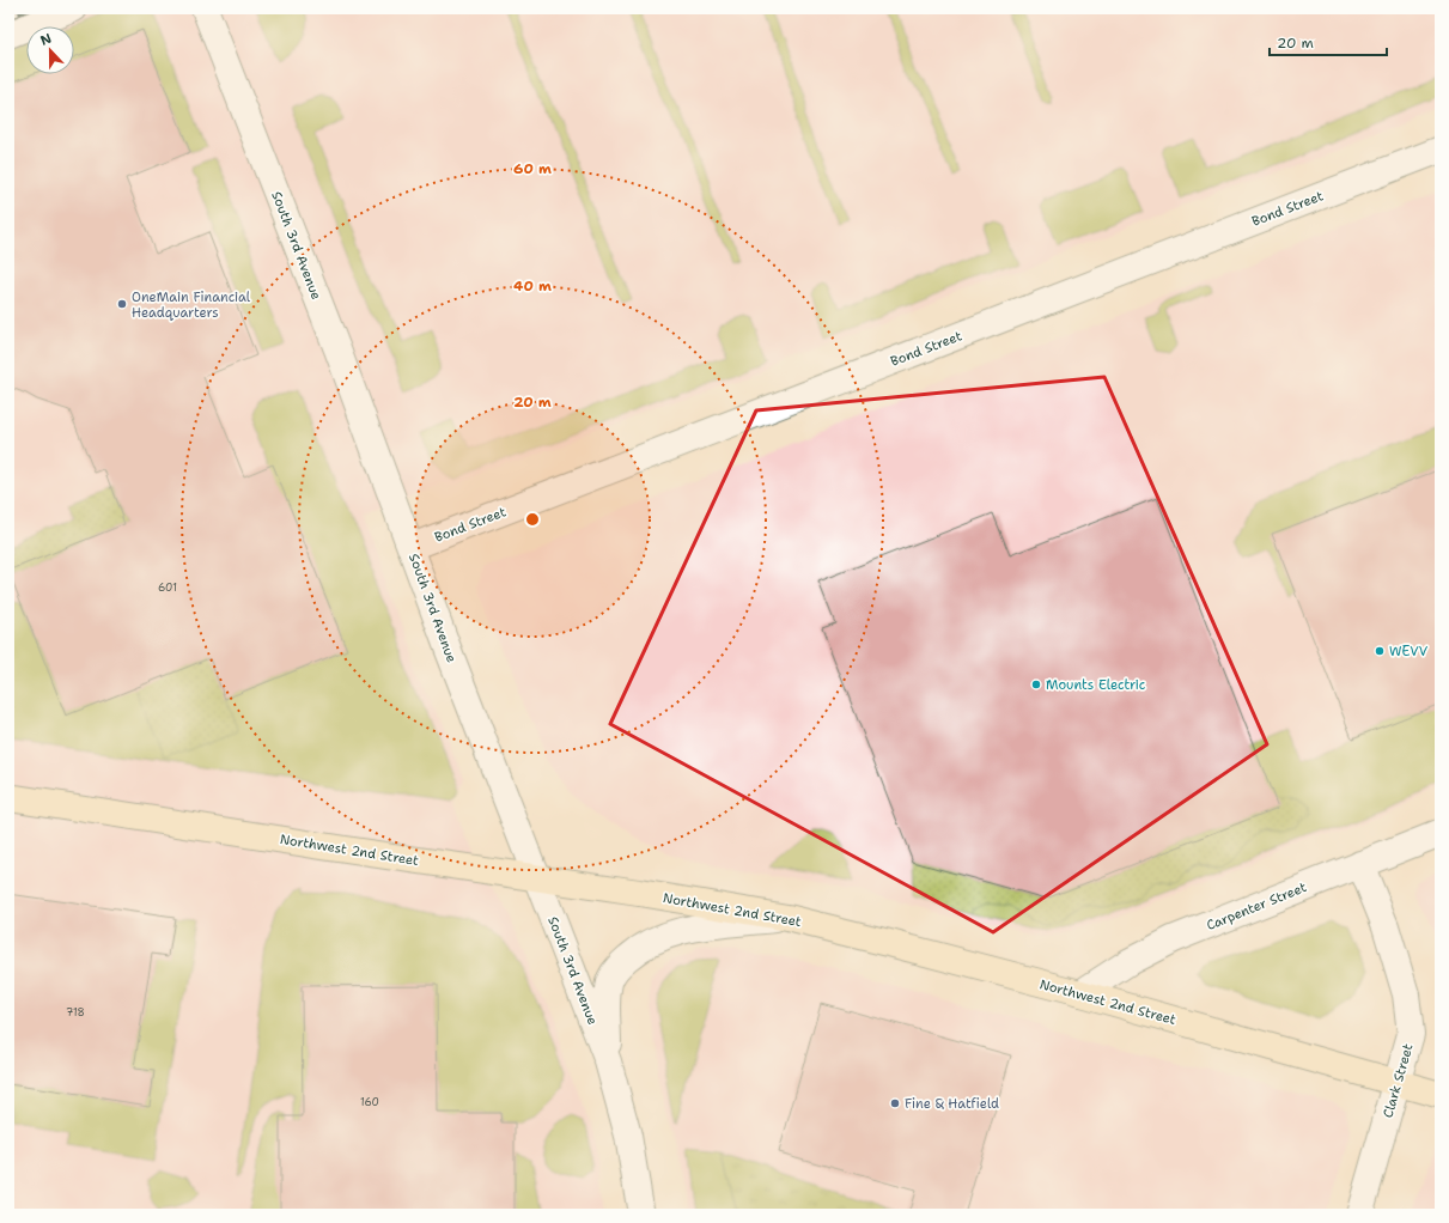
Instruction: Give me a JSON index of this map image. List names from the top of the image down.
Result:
{
  "streets": {
    "main road": ["Northwest 2nd Street"],
    "street": [
      "Bond Street",
      "South 3rd Avenue",
      "Carpenter Street",
      "Clark Street"
    ]
  },
  "crossings": [
    ["Bond Street", "South 3rd Avenue"],
    ["South 3rd Avenue", "Northwest 2nd Street"],
    ["Northwest 2nd Street", "Carpenter Street"],
    ["Northwest 2nd Street", "Clark Street"],
    ["Carpenter Street", "Clark Street"]
  ],
  "places": [
    "OneMain Financial Headquarters",
    "WEVV",
    "Mounts Electric",
    "Fine & Hatfield"
  ],
  "house_numbers": ["601", "718", "160"],
  "scale_bar": "20 m",
  "north": "top",
  "rings": ["60 m", "40 m", "20 m"]
}
